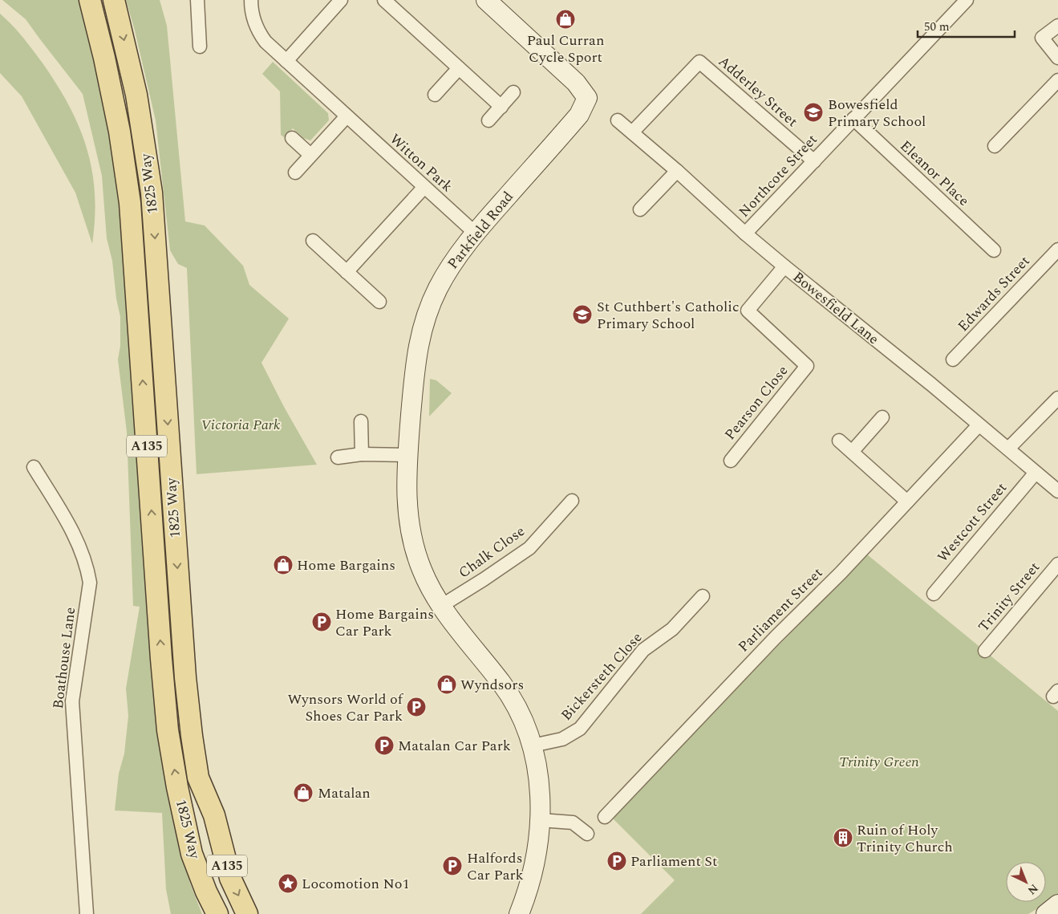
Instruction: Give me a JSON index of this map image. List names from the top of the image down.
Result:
{
  "streets": {
    "main road": ["1825 Way", "A135"],
    "street": [
      "Adderley Street",
      "Witton Park",
      "Eleanor Place",
      "Northcote Street",
      "Parkfield Road",
      "Edwards Street",
      "Bowesfield Lane",
      "Pearson Close",
      "Westcott Street",
      "Chalk Close",
      "Trinity Street",
      "Parliament Street",
      "Boathouse Lane",
      "Bickersteth Close"
    ]
  },
  "crossings": [
    ["Adderley Street", "Northcote Street"],
    ["Adderley Street", "Bowesfield Lane"],
    ["Witton Park", "Parkfield Road"],
    ["Eleanor Place", "Northcote Street"],
    ["Northcote Street", "Bowesfield Lane"],
    ["Parkfield Road", "Chalk Close"],
    ["Parkfield Road", "Bickersteth Close"],
    ["Bowesfield Lane", "Pearson Close"],
    ["Bowesfield Lane", "Westcott Street"],
    ["Bowesfield Lane", "Parliament Street"]
  ],
  "parks": ["Victoria Park", "Trinity Green"],
  "places": {
    "shop": [
      "Paul Curran Cycle Sport",
      "Home Bargains",
      "Wyndsors",
      "Matalan"
    ],
    "school or university": ["Bowesfield Primary School", "St Cuthbert's Catholic Primary School"],
    "parking": [
      "Home Bargains Car Park",
      "Wynsors World of Shoes Car Park",
      "Matalan Car Park",
      "Parliament St",
      "Halfords Car Park"
    ],
    "building": ["Ruin of Holy Trinity Church"],
    "place": ["Locomotion No1"]
  },
  "scale_bar": "50 m",
  "north": "bottom right"
}
